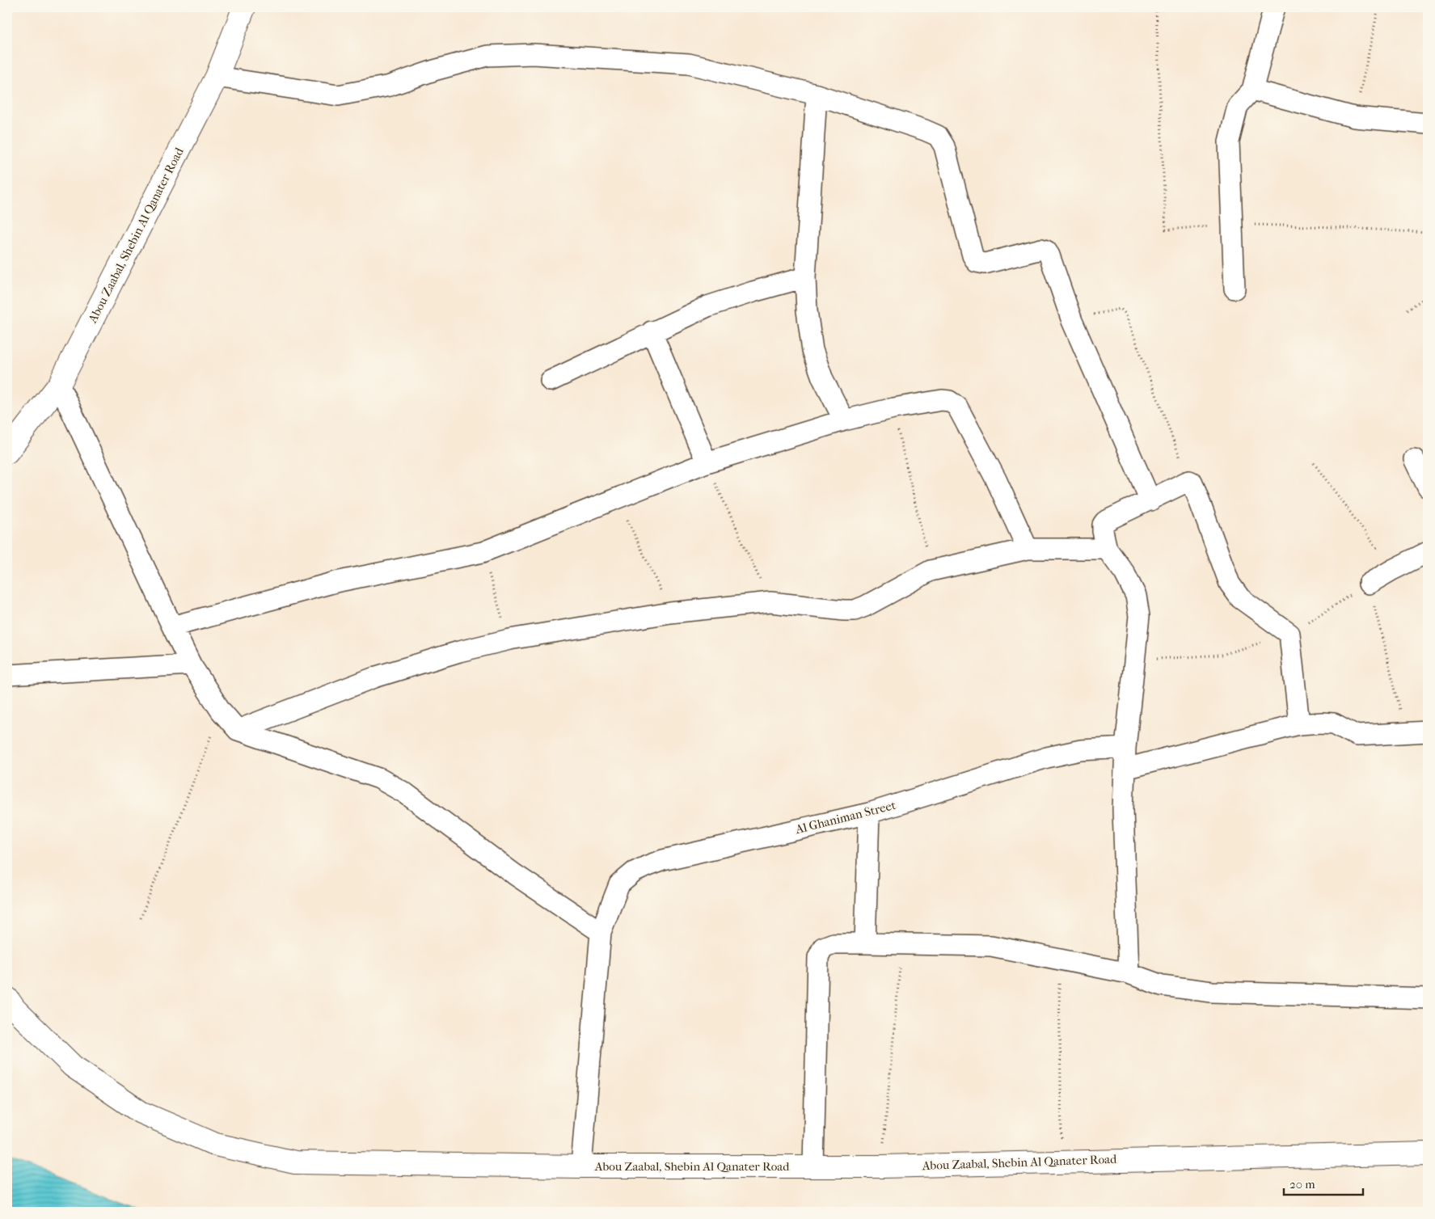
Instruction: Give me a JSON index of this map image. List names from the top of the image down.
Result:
{
  "streets": {
    "street": ["Abou Zaabal, Shebin Al Qanater Road", "Al Ghaniman Street"]
  },
  "crossings": [
    ["Abou Zaabal, Shebin Al Qanater Road", "Al Ghaniman Street"]
  ],
  "scale_bar": "20 m"
}
